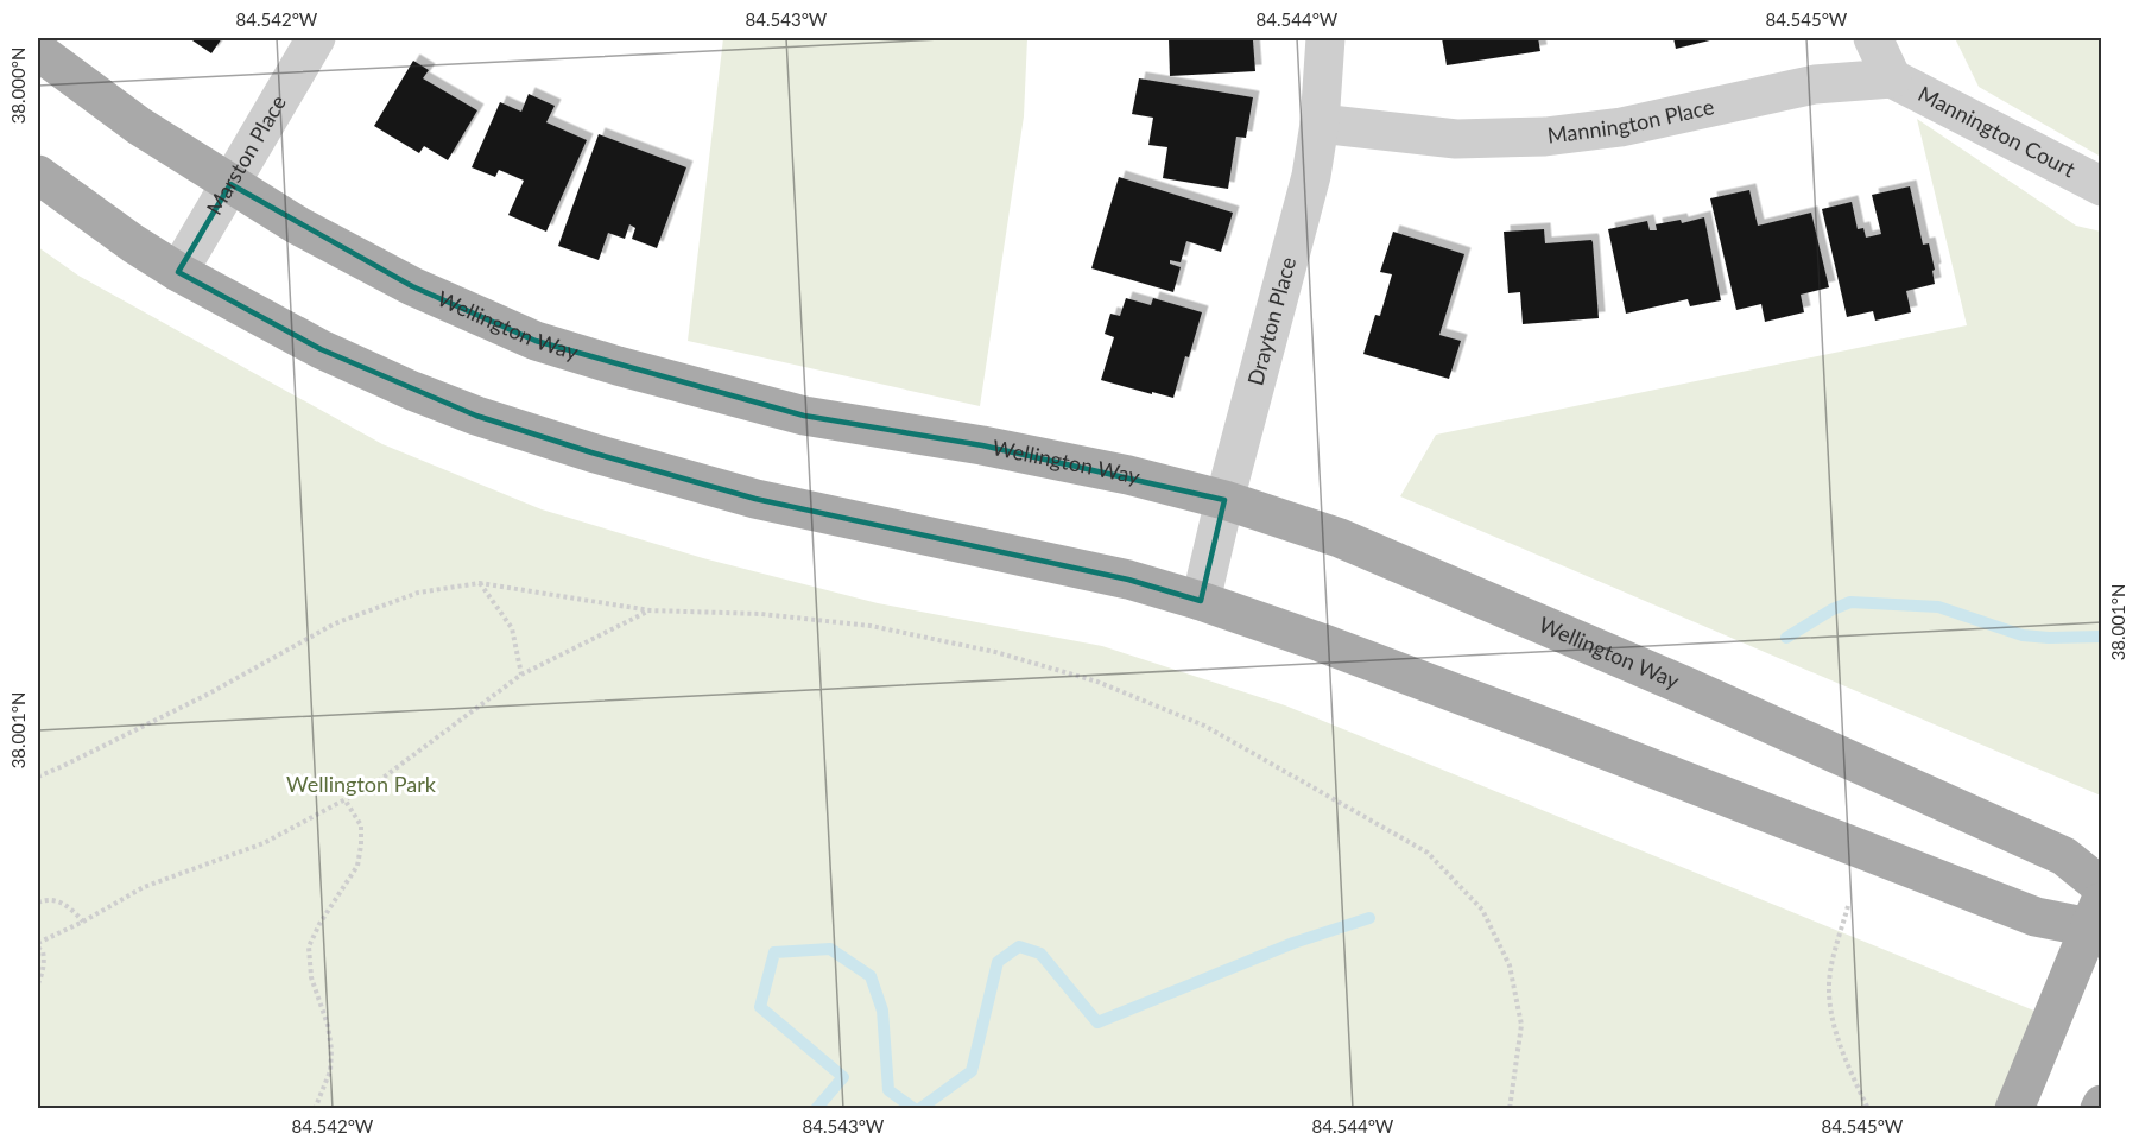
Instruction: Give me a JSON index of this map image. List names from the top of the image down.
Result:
{
  "streets": {
    "main road": ["Wellington Way"],
    "street": [
      "Mannington Place",
      "Mannington Court",
      "Marston Place",
      "Drayton Place"
    ]
  },
  "crossings": [
    ["Mannington Place", "Mannington Court"],
    ["Mannington Place", "Drayton Place"],
    ["Marston Place", "Wellington Way"],
    ["Drayton Place", "Wellington Way"]
  ],
  "parks": ["Wellington Park"],
  "coordinates": [
    "84.542°W",
    "84.543°W",
    "84.544°W",
    "84.545°W",
    "38.000°N",
    "38.001°N"
  ]
}
